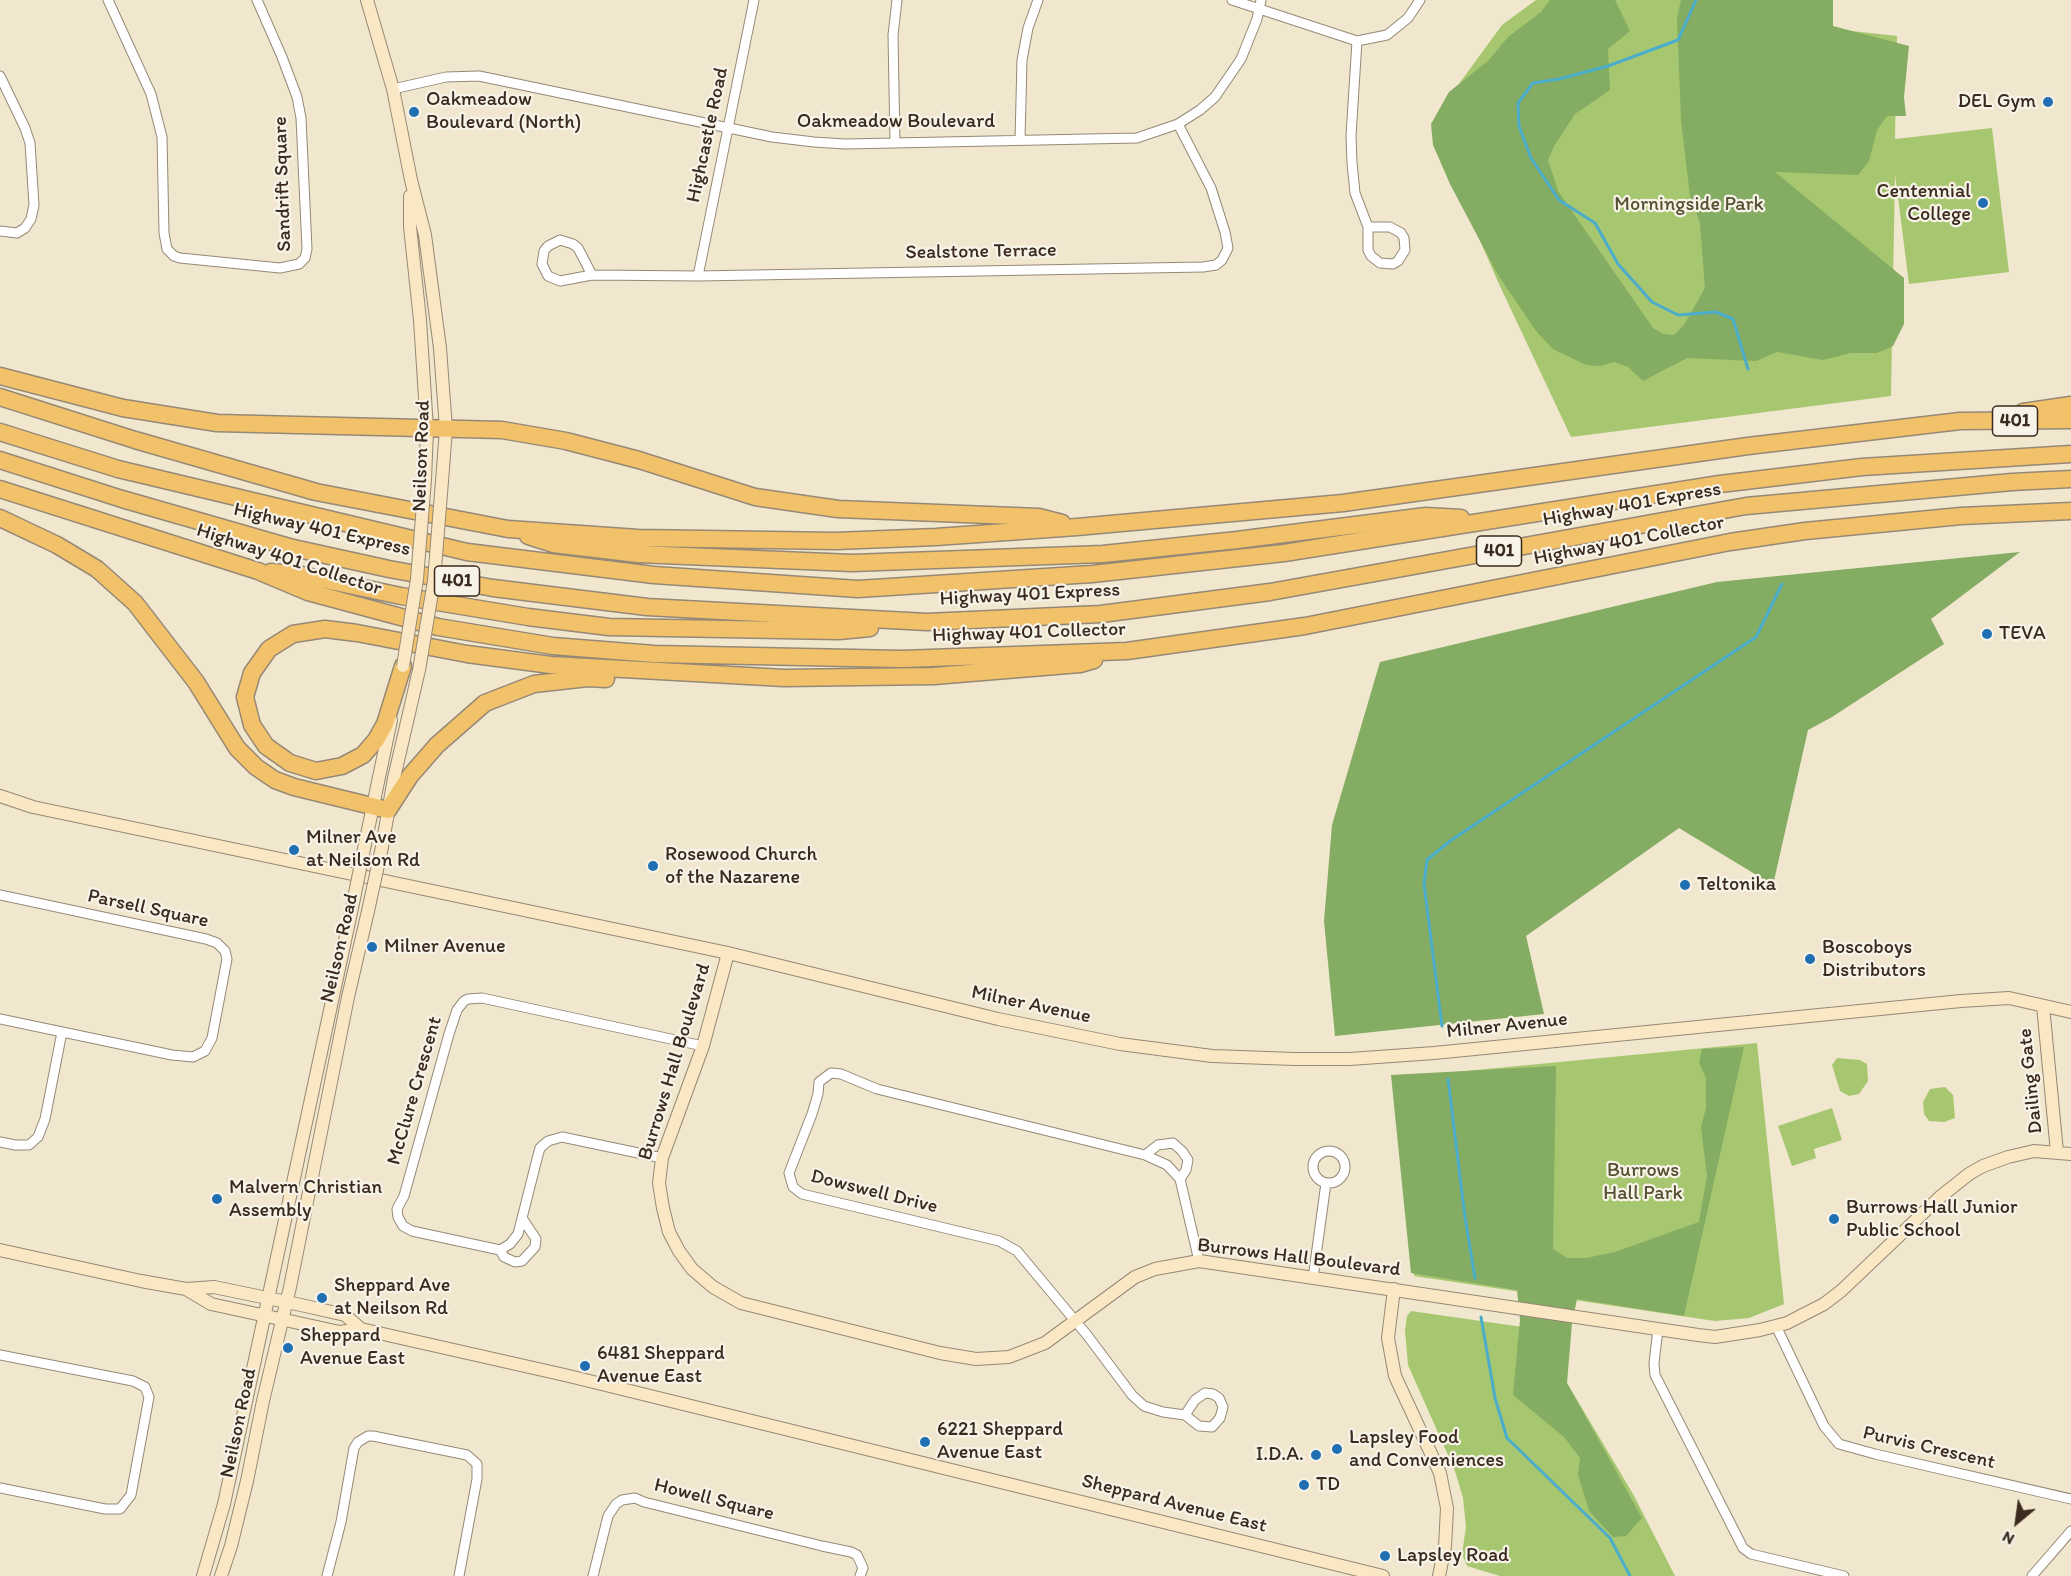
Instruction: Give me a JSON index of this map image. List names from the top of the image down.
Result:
{
  "streets": {
    "highway": ["401", "Highway 401 Express", "Highway 401 Collector"],
    "main road": [
      "Neilson Road",
      "Milner Avenue",
      "Burrows Hall Boulevard",
      "Dailing Gate",
      "Sheppard Avenue East"
    ],
    "street": [
      "Oakmeadow Boulevard",
      "Highcastle Road",
      "Sandrift Square",
      "Sealstone Terrace",
      "Parsell Square",
      "McClure Crescent",
      "Dowswell Drive",
      "Purvis Crescent",
      "Howell Square"
    ]
  },
  "crossings": [
    ["Oakmeadow Boulevard", "Highcastle Road"],
    ["Oakmeadow Boulevard", "Sealstone Terrace"],
    ["Oakmeadow Boulevard", "Neilson Road"],
    ["Highcastle Road", "Sealstone Terrace"],
    ["Neilson Road", "Sheppard Avenue East"],
    ["Milner Avenue", "Burrows Hall Boulevard"],
    ["Milner Avenue", "Dailing Gate"],
    ["Burrows Hall Boulevard", "Dailing Gate"],
    ["Burrows Hall Boulevard", "McClure Crescent"],
    ["Burrows Hall Boulevard", "Dowswell Drive"],
    ["Burrows Hall Boulevard", "Purvis Crescent"]
  ],
  "parks": ["Morningside Park", "Burrows Hall Park"],
  "places": [
    "DEL Gym",
    "Oakmeadow Boulevard (North)",
    "Centennial College",
    "TEVA",
    "Milner Ave at Neilson Rd",
    "Rosewood Church of the Nazarene",
    "Teltonika",
    "Milner Avenue",
    "Boscoboys Distributors",
    "Malvern Christian Assembly",
    "Burrows Hall Junior Public School",
    "Sheppard Ave at Neilson Rd",
    "Sheppard Avenue East",
    "6481 Sheppard Avenue East",
    "6221 Sheppard Avenue East",
    "Lapsley Food and Conveniences",
    "I.D.A.",
    "TD",
    "Lapsley Road"
  ],
  "north": "bottom left"
}
